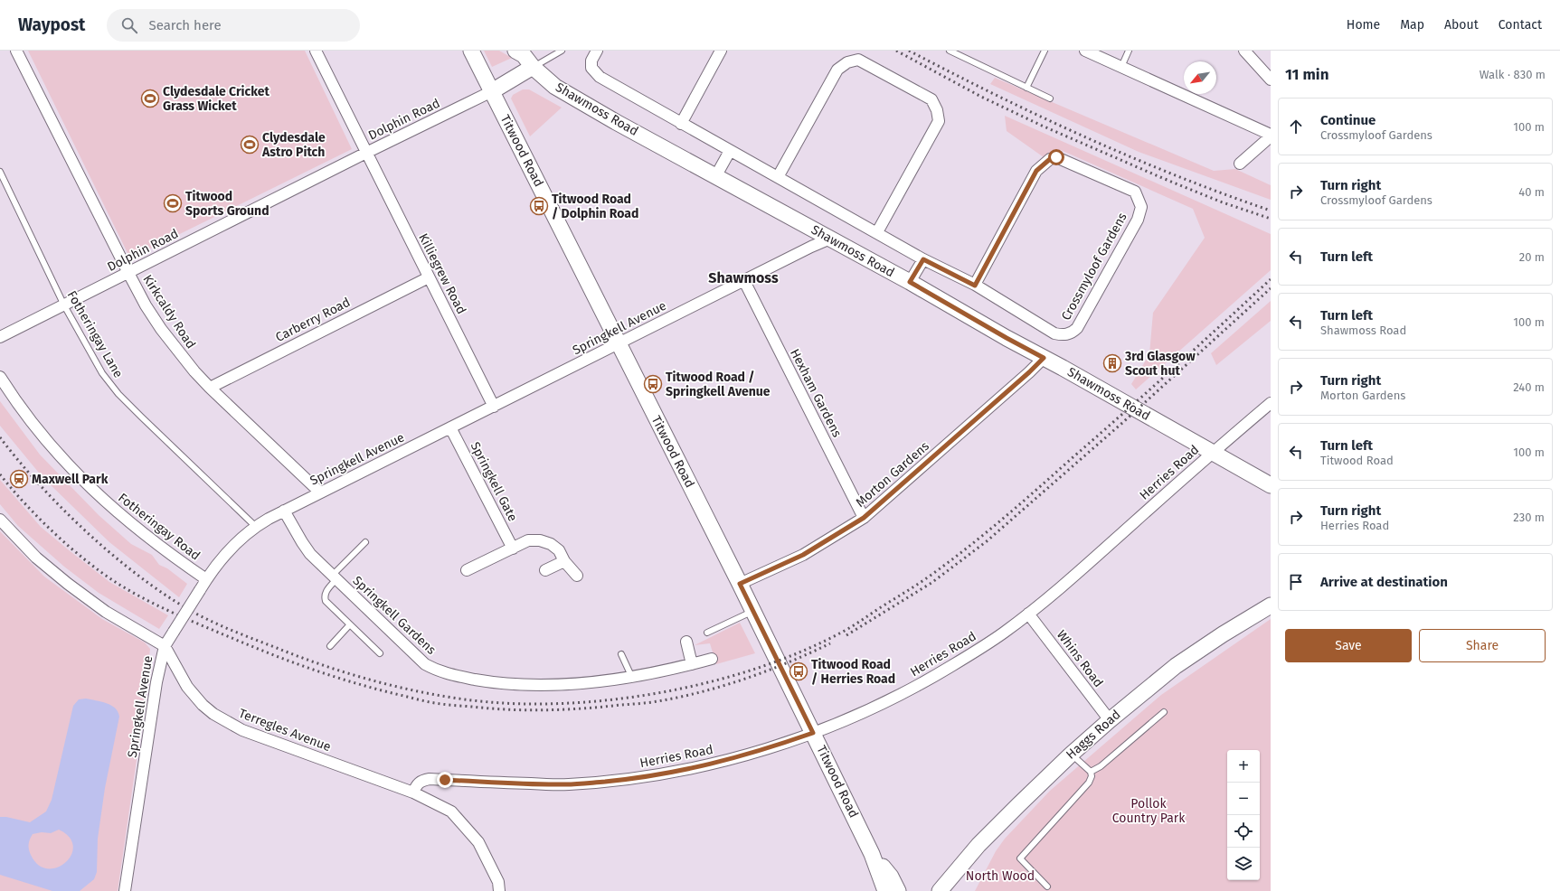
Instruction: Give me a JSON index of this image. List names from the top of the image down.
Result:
{
  "streets": {
    "main road": ["Shawmoss Road", "Titwood Road", "Haggs Road"],
    "street": [
      "Dolphin Road",
      "Crossmyloof Gardens",
      "Killiegrew Road",
      "Kirkcaldy Road",
      "Carberry Road",
      "Springkell Avenue",
      "Hexham Gardens",
      "Herries Road",
      "Morton Gardens",
      "Springkell Gate",
      "Fotheringay Road",
      "Springkell Gardens",
      "Whins Road",
      "Terregles Avenue"
    ],
    "lane": ["Fotheringay Lane"]
  },
  "crossings": [
    ["Shawmoss Road", "Springkell Avenue"],
    ["Shawmoss Road", "Herries Road"],
    ["Shawmoss Road", "Morton Gardens"],
    ["Dolphin Road", "Titwood Road"],
    ["Dolphin Road", "Killiegrew Road"],
    ["Dolphin Road", "Kirkcaldy Road"],
    ["Dolphin Road", "Fotheringay Lane"],
    ["Titwood Road", "Springkell Avenue"],
    ["Titwood Road", "Herries Road"],
    ["Titwood Road", "Morton Gardens"],
    ["Killiegrew Road", "Carberry Road"],
    ["Killiegrew Road", "Springkell Avenue"],
    ["Kirkcaldy Road", "Carberry Road"],
    ["Kirkcaldy Road", "Springkell Avenue"],
    ["Springkell Avenue", "Fotheringay Lane"],
    ["Springkell Avenue", "Hexham Gardens"],
    ["Springkell Avenue", "Springkell Gate"],
    ["Springkell Avenue", "Fotheringay Road"],
    ["Springkell Avenue", "Springkell Gardens"],
    ["Springkell Avenue", "Terregles Avenue"],
    ["Hexham Gardens", "Morton Gardens"],
    ["Herries Road", "Whins Road"],
    ["Herries Road", "Terregles Avenue"],
    ["Whins Road", "Haggs Road"]
  ],
  "districts": ["Shawmoss"],
  "parks": ["Pollok Country Park", "North Wood"],
  "places": {
    "sports": ["Clydesdale Cricket Grass Wicket", "Clydesdale Astro Pitch", "Titwood Sports Ground"],
    "bus stop": ["Titwood Road / Dolphin Road", "Titwood Road / Springkell Avenue", "Titwood Road / Herries Road"],
    "building": ["3rd Glasgow Scout hut"],
    "station": ["Maxwell Park"]
  },
  "north": "bottom left",
  "page": {
    "header": "Waypost",
    "search": "Search here",
    "nav": [
      "Home",
      "Map",
      "About",
      "Contact"
    ],
    "heading": ["11 min", "Walk · 830 m"],
    "list": [
      ["Continue", "Crossmyloof Gardens", "100 m"],
      ["Turn right", "Crossmyloof Gardens", "40 m"],
      ["Turn left", "20 m"],
      ["Turn left", "Shawmoss Road", "100 m"],
      ["Turn right", "Morton Gardens", "240 m"],
      ["Turn left", "Titwood Road", "100 m"],
      ["Turn right", "Herries Road", "230 m"],
      "Arrive at destination"
    ],
    "buttons": ["Save", "Share"],
    "map_buttons": ["+", "−"]
  }
}
